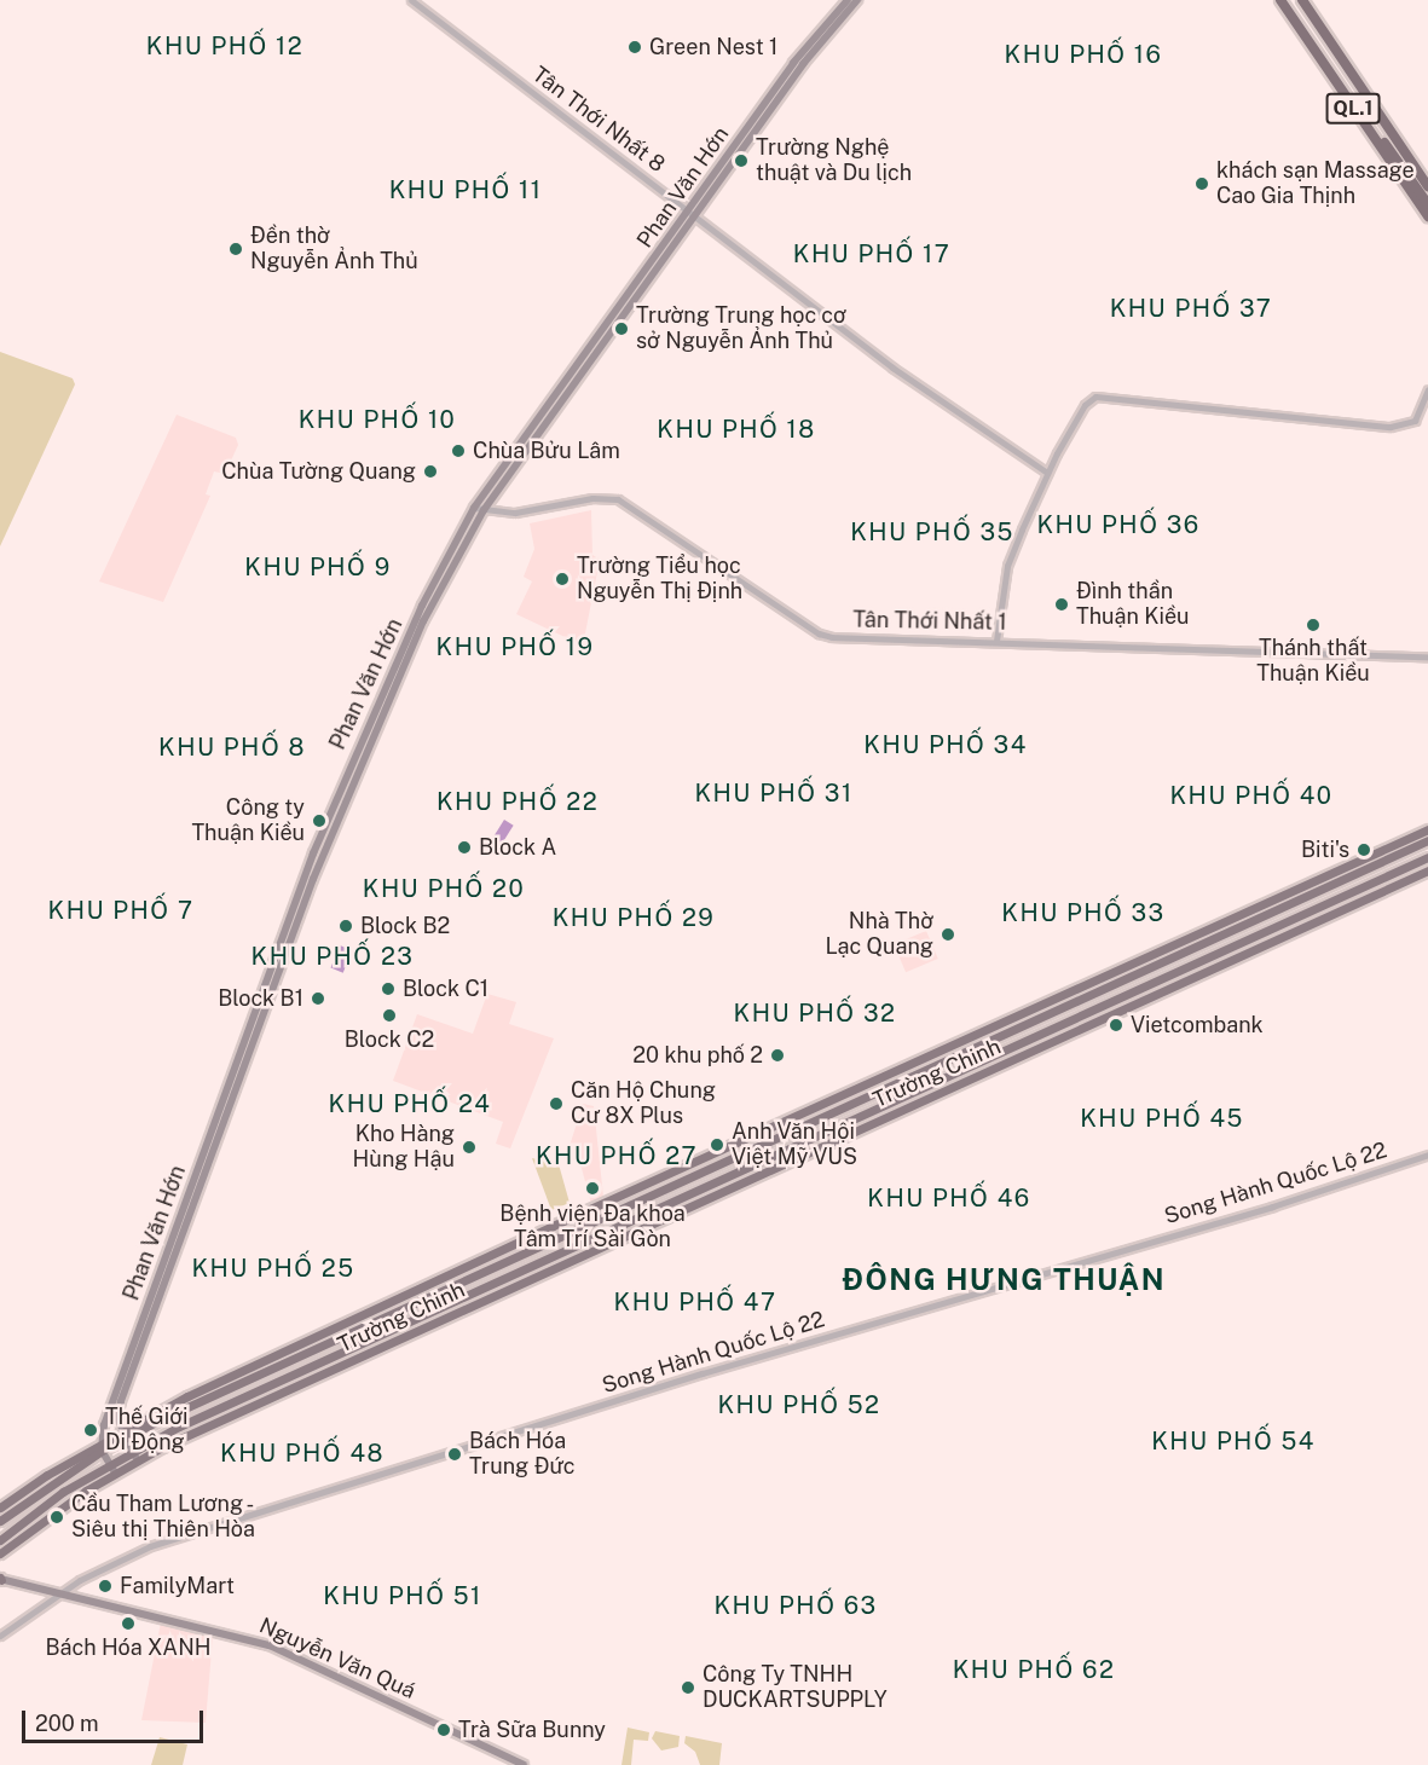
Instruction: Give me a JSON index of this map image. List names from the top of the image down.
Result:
{
  "streets": {
    "highway": ["QL.1"],
    "main road": ["Phan Văn Hớn", "Trường Chinh", "Nguyễn Văn Quá"],
    "street": ["Tân Thới Nhất 8", "Tân Thới Nhất 1", "Song Hành Quốc Lộ 22"]
  },
  "crossings": [
    ["Tân Thới Nhất 8", "Phan Văn Hớn"],
    ["Phan Văn Hớn", "Tân Thới Nhất 1"],
    ["Phan Văn Hớn", "Trường Chinh"],
    ["Song Hành Quốc Lộ 22", "Nguyễn Văn Quá"]
  ],
  "districts": [
    "KHU PHỐ 12",
    "KHU PHỐ 16",
    "KHU PHỐ 11",
    "KHU PHỐ 17",
    "KHU PHỐ 37",
    "KHU PHỐ 10",
    "KHU PHỐ 18",
    "KHU PHỐ 36",
    "KHU PHỐ 35",
    "KHU PHỐ 9",
    "KHU PHỐ 19",
    "KHU PHỐ 34",
    "KHU PHỐ 8",
    "KHU PHỐ 31",
    "KHU PHỐ 40",
    "KHU PHỐ 22",
    "KHU PHỐ 20",
    "KHU PHỐ 7",
    "KHU PHỐ 33",
    "KHU PHỐ 29",
    "KHU PHỐ 23",
    "KHU PHỐ 32",
    "KHU PHỐ 24",
    "KHU PHỐ 45",
    "KHU PHỐ 27",
    "KHU PHỐ 46",
    "KHU PHỐ 25",
    "ĐÔNG HƯNG THUẬN",
    "KHU PHỐ 47",
    "KHU PHỐ 52",
    "KHU PHỐ 54",
    "KHU PHỐ 48",
    "KHU PHỐ 51",
    "KHU PHỐ 63",
    "KHU PHỐ 62"
  ],
  "places": [
    "Green Nest 1",
    "Trường Nghệ thuật và Du lịch",
    "khách sạn Massage Cao Gia Thịnh",
    "Đền thờ Nguyễn Ảnh Thủ",
    "Trường Trung học cơ sở Nguyễn Ảnh Thủ",
    "Chùa Bửu Lâm",
    "Chùa Tường Quang",
    "Trường Tiểu học Nguyễn Thị Định",
    "Đình thần Thuận Kiều",
    "Thánh thất Thuận Kiều",
    "Công ty Thuận Kiều",
    "Block A",
    "Biti's",
    "Block B2",
    "Nhà Thờ Lạc Quang",
    "Block C1",
    "Block B1",
    "Block C2",
    "Vietcombank",
    "20 khu phố 2",
    "Căn Hộ Chung Cư 8X Plus",
    "Anh Văn Hội Việt Mỹ VUS",
    "Kho Hàng Hùng Hậu",
    "Bệnh viện Đa khoa Tâm Trí Sài Gòn",
    "Thế Giới Di Động",
    "Bách Hóa Trung Đức",
    "Cầu Tham Lương - Siêu thị Thiên Hòa",
    "FamilyMart",
    "Bách Hóa XANH",
    "Công Ty TNHH DUCKARTSUPPLY",
    "Trà Sữa Bunny"
  ],
  "scale_bar": "200 m"
}
